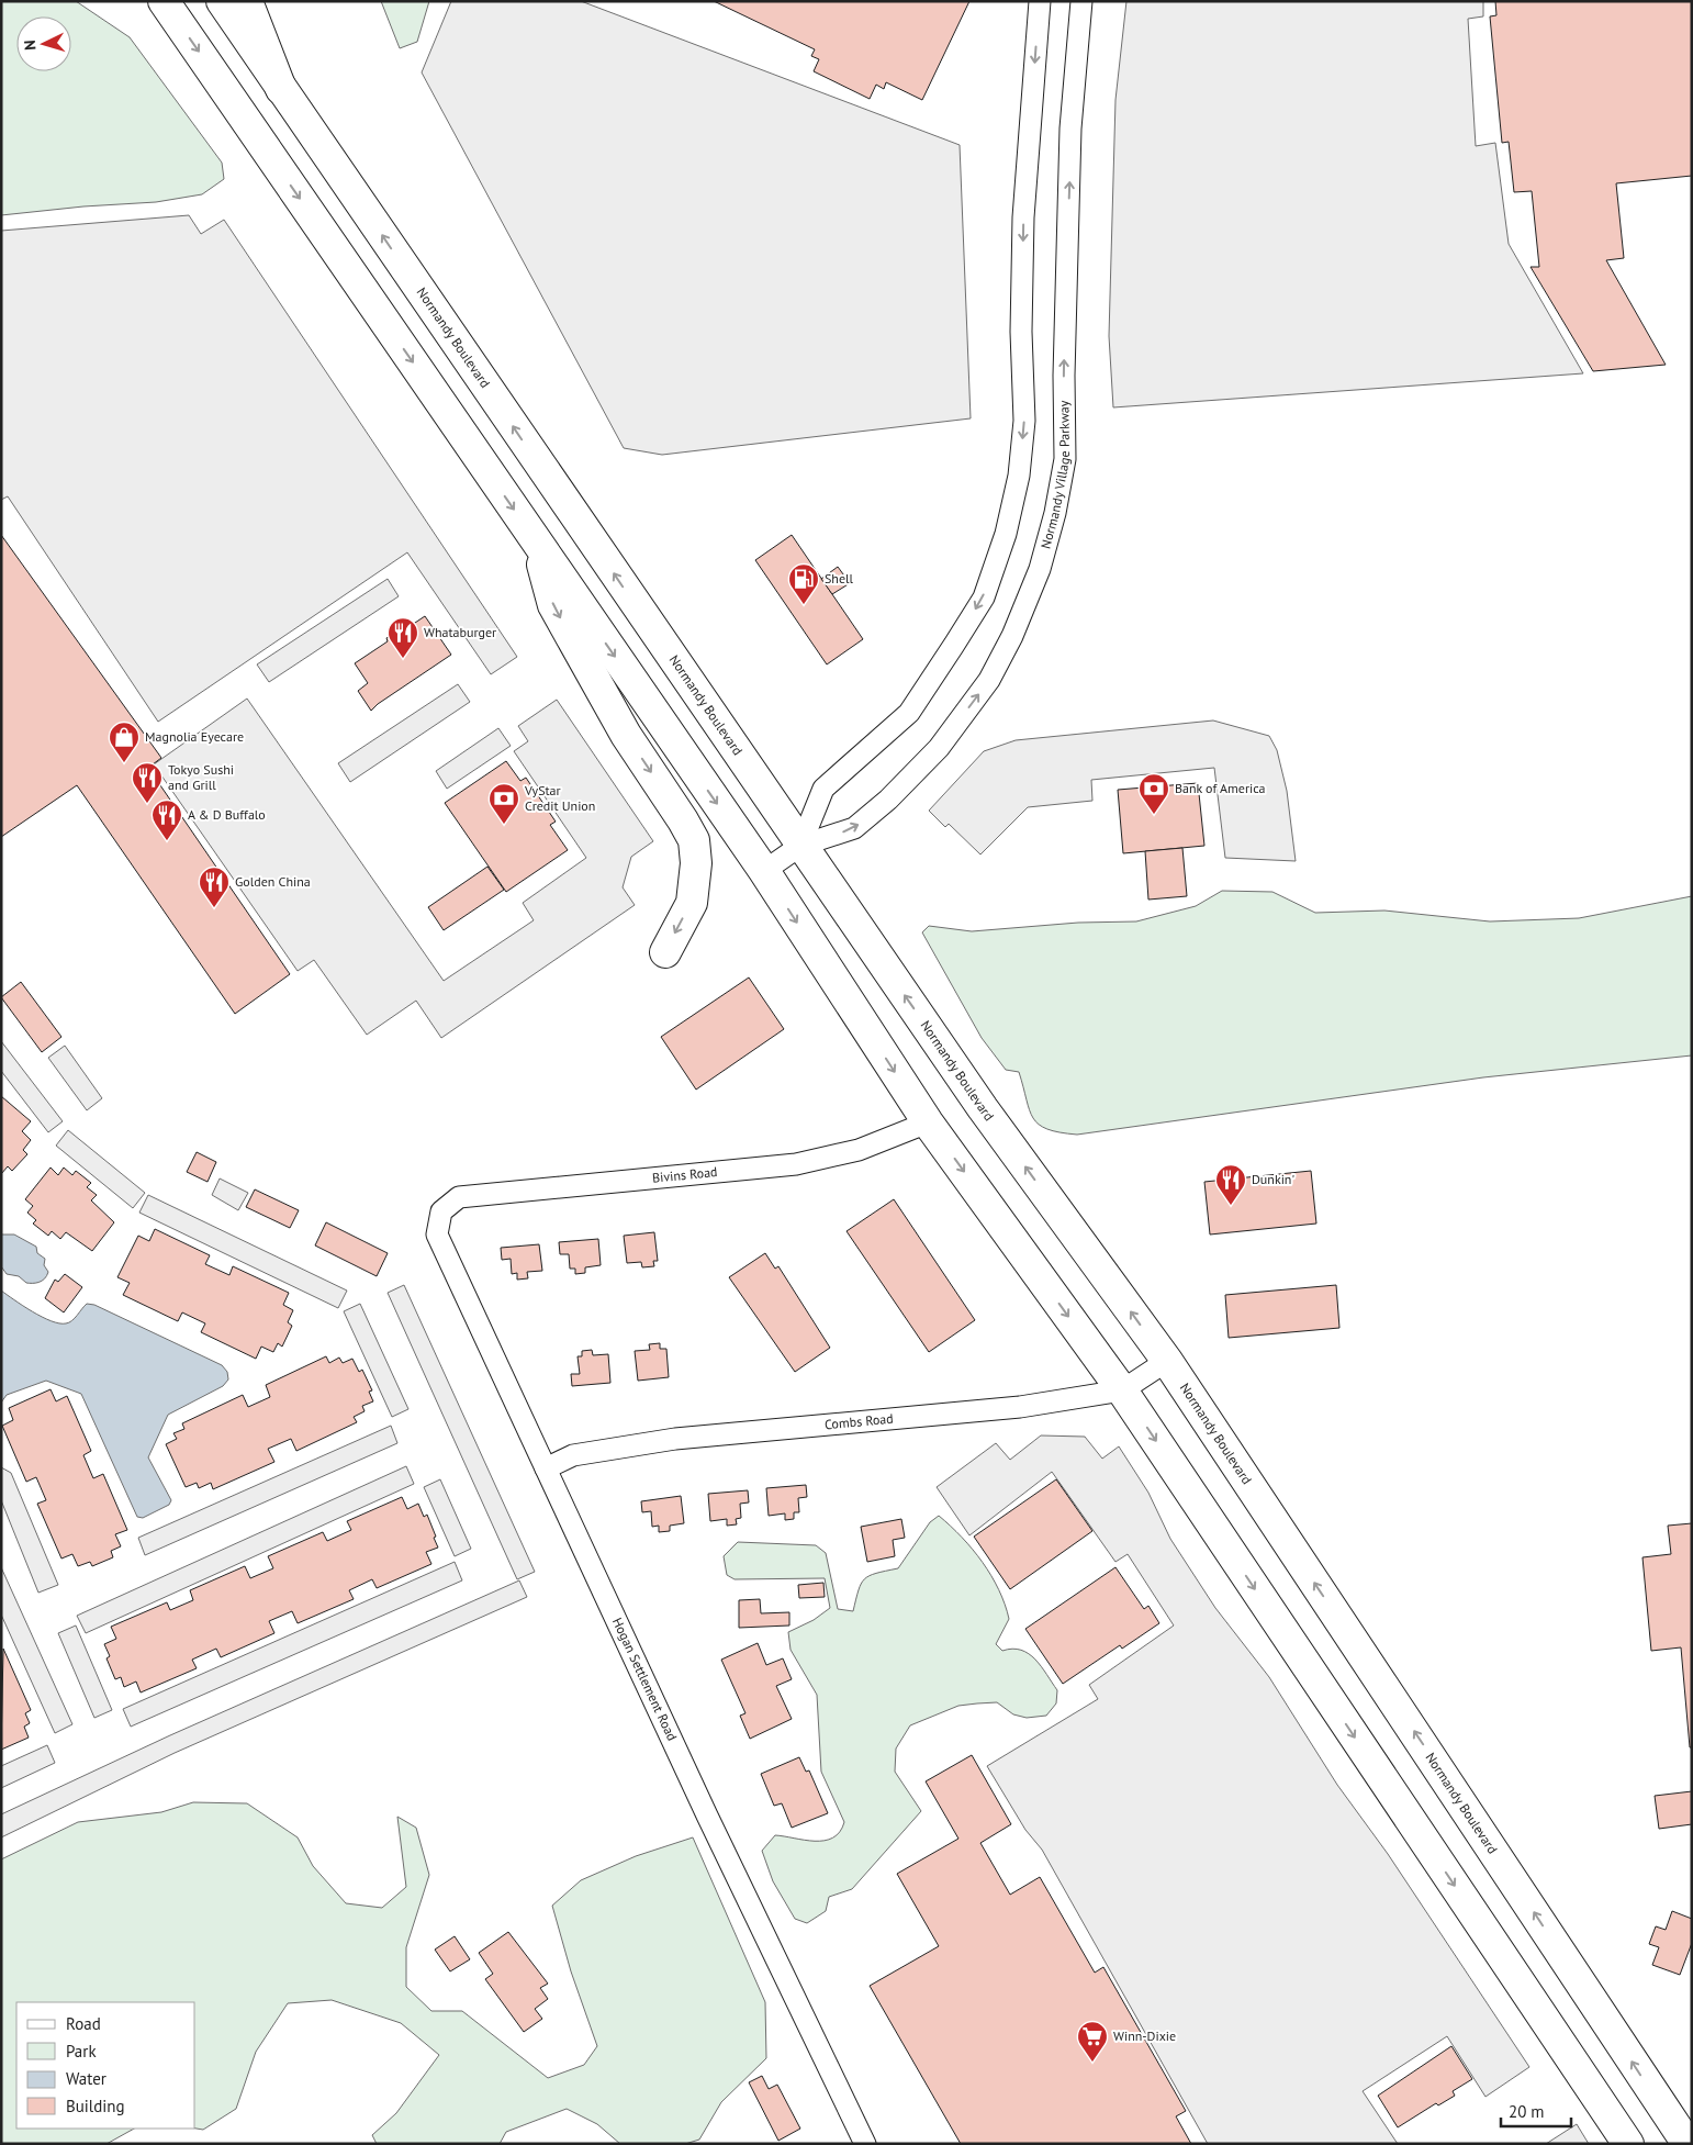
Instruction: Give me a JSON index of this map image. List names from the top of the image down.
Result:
{
  "streets": {
    "main road": ["Normandy Boulevard"],
    "street": [
      "Normandy Village Parkway",
      "Bivins Road",
      "Combs Road",
      "Hogan Settlement Road"
    ]
  },
  "crossings": [
    ["Normandy Boulevard", "Normandy Village Parkway"],
    ["Normandy Boulevard", "Combs Road"],
    ["Bivins Road", "Hogan Settlement Road"],
    ["Combs Road", "Hogan Settlement Road"]
  ],
  "places": {
    "fuel station": ["Shell"],
    "restaurant": [
      "Whataburger",
      "Tokyo Sushi and Grill",
      "A & D Buffalo",
      "Golden China",
      "Dunkin'"
    ],
    "shop": ["Magnolia Eyecare"],
    "bank": ["Bank of America", "VyStar Credit Union"],
    "supermarket": ["Winn-Dixie"]
  },
  "legend": [
    "Road",
    "Park",
    "Water",
    "Building"
  ],
  "scale_bar": "20 m",
  "north": "left"
}
